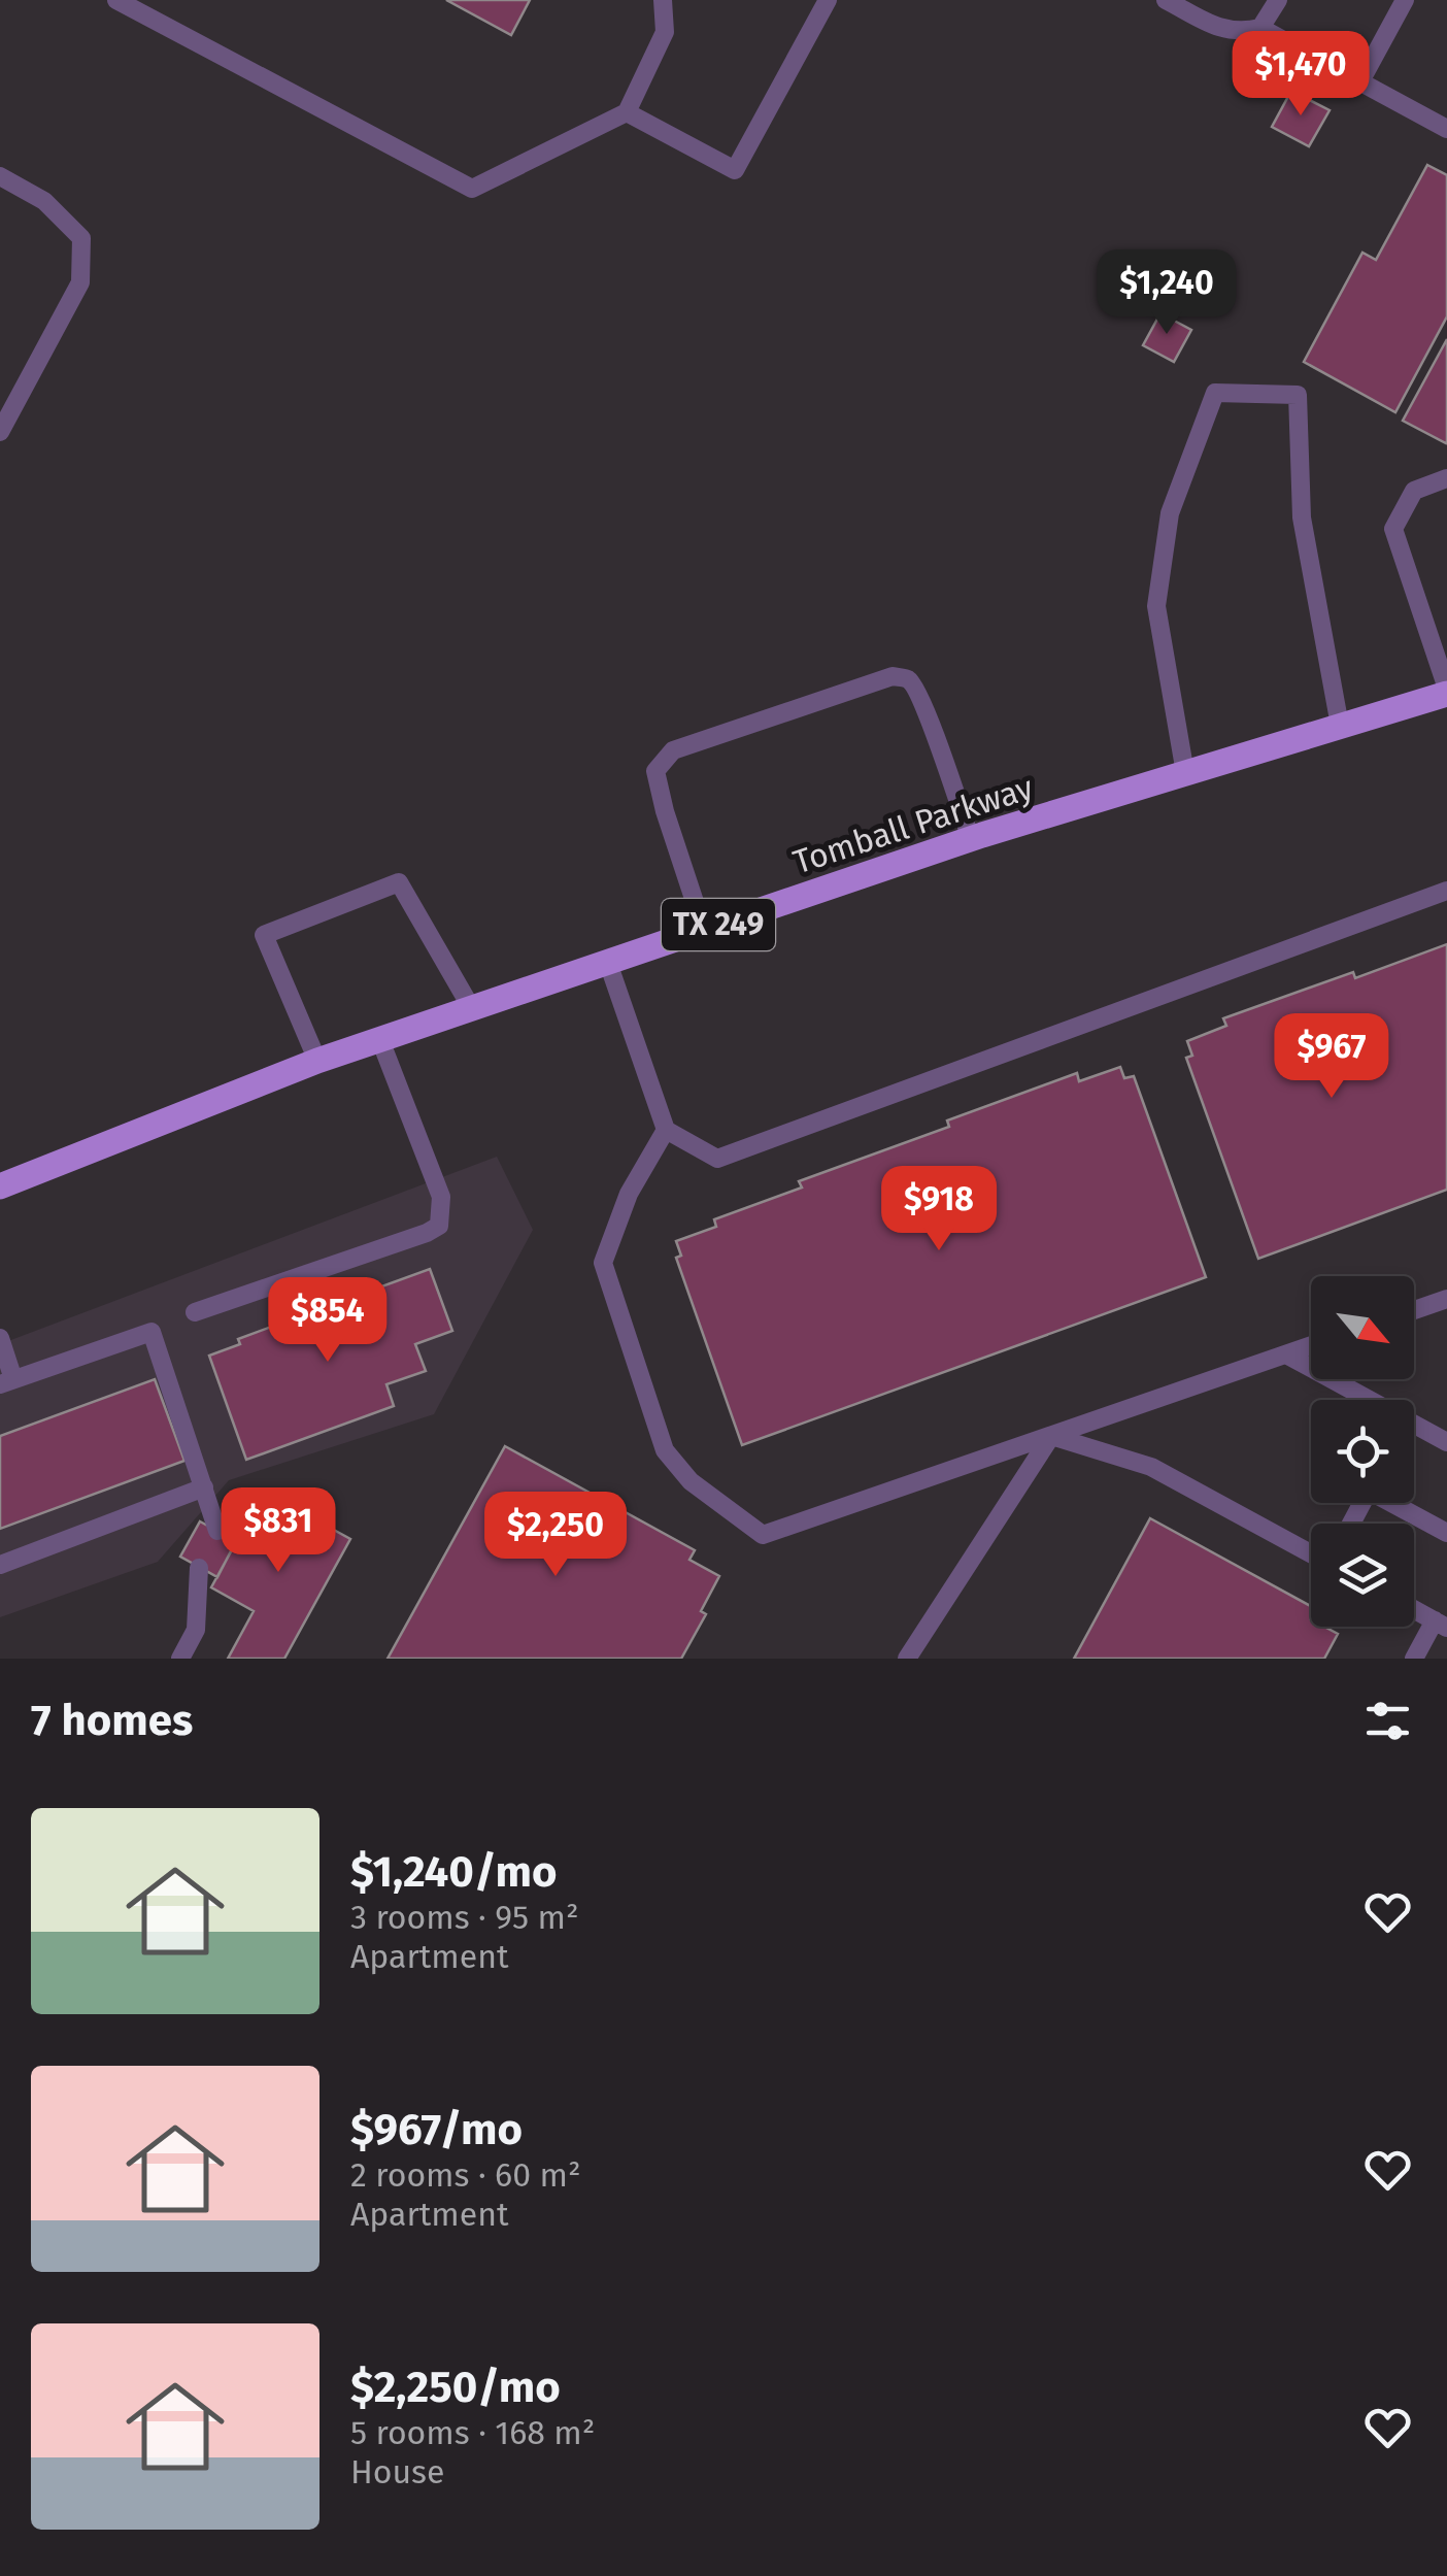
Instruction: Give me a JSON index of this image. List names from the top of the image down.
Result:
{
  "streets": {
    "main road": ["Tomball Parkway", "TX 249"]
  },
  "north": "bottom right",
  "page": {
    "price": [
      "$1,470",
      "$1,240",
      "$967",
      "$918",
      "$854",
      "$831",
      "$2,250"
    ],
    "heading": "7 homes",
    "list": [
      {
        "name": "$1,240/mo",
        "note": "3 rooms · 95 m² · Apartment"
      },
      {
        "name": "$967/mo",
        "note": "2 rooms · 60 m² · Apartment"
      },
      {
        "name": "$2,250/mo",
        "note": "5 rooms · 168 m² · House"
      }
    ]
  }
}
